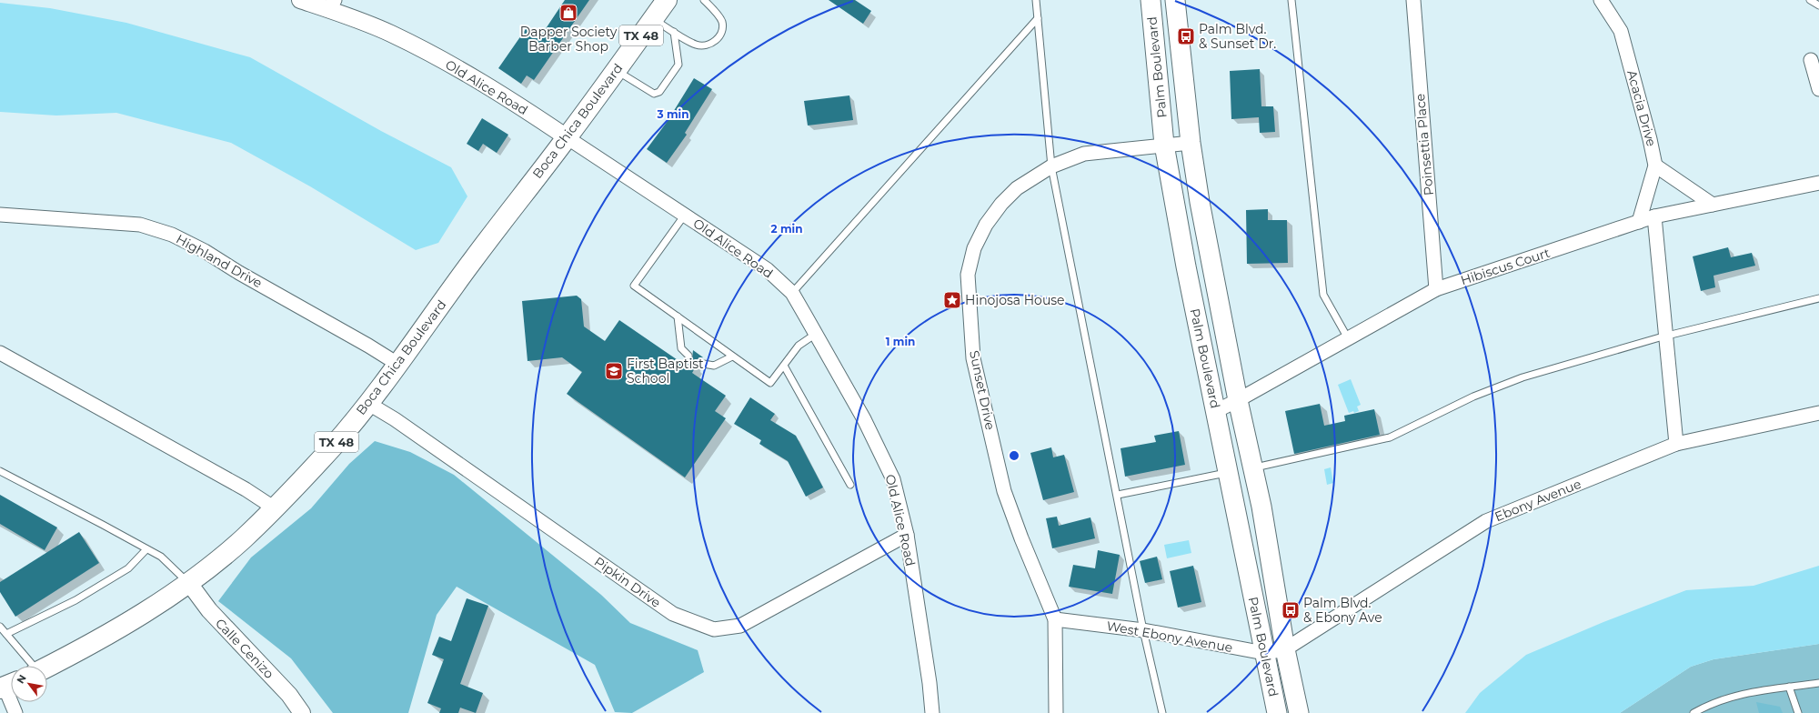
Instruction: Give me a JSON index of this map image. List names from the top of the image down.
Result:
{
  "streets": {
    "main road": ["TX 48", "Palm Boulevard", "Boca Chica Boulevard"],
    "street": [
      "Old Alice Road",
      "Acacia Drive",
      "Poinsettia Place",
      "Highland Drive",
      "Hibiscus Court",
      "Sunset Drive",
      "Ebony Avenue",
      "Pipkin Drive",
      "West Ebony Avenue",
      "Calle Cenizo"
    ]
  },
  "crossings": [
    ["Palm Boulevard", "Hibiscus Court"],
    ["Palm Boulevard", "Sunset Drive"],
    ["Palm Boulevard", "Ebony Avenue"],
    ["Palm Boulevard", "West Ebony Avenue"],
    ["Old Alice Road", "Boca Chica Boulevard"],
    ["Old Alice Road", "Pipkin Drive"],
    ["Acacia Drive", "Hibiscus Court"],
    ["Boca Chica Boulevard", "Highland Drive"],
    ["Boca Chica Boulevard", "Pipkin Drive"],
    ["Boca Chica Boulevard", "Calle Cenizo"],
    ["Poinsettia Place", "Hibiscus Court"],
    ["Sunset Drive", "West Ebony Avenue"],
    ["Ebony Avenue", "West Ebony Avenue"]
  ],
  "places": {
    "shop": ["Dapper Society Barber Shop"],
    "bus stop": ["Palm Blvd. & Sunset Dr.", "Palm Blvd. & Ebony Ave"],
    "place": ["Hinojosa House"],
    "school or university": ["First Baptist School"]
  },
  "north": "top left",
  "rings": ["3 min", "2 min", "1 min"]
}
